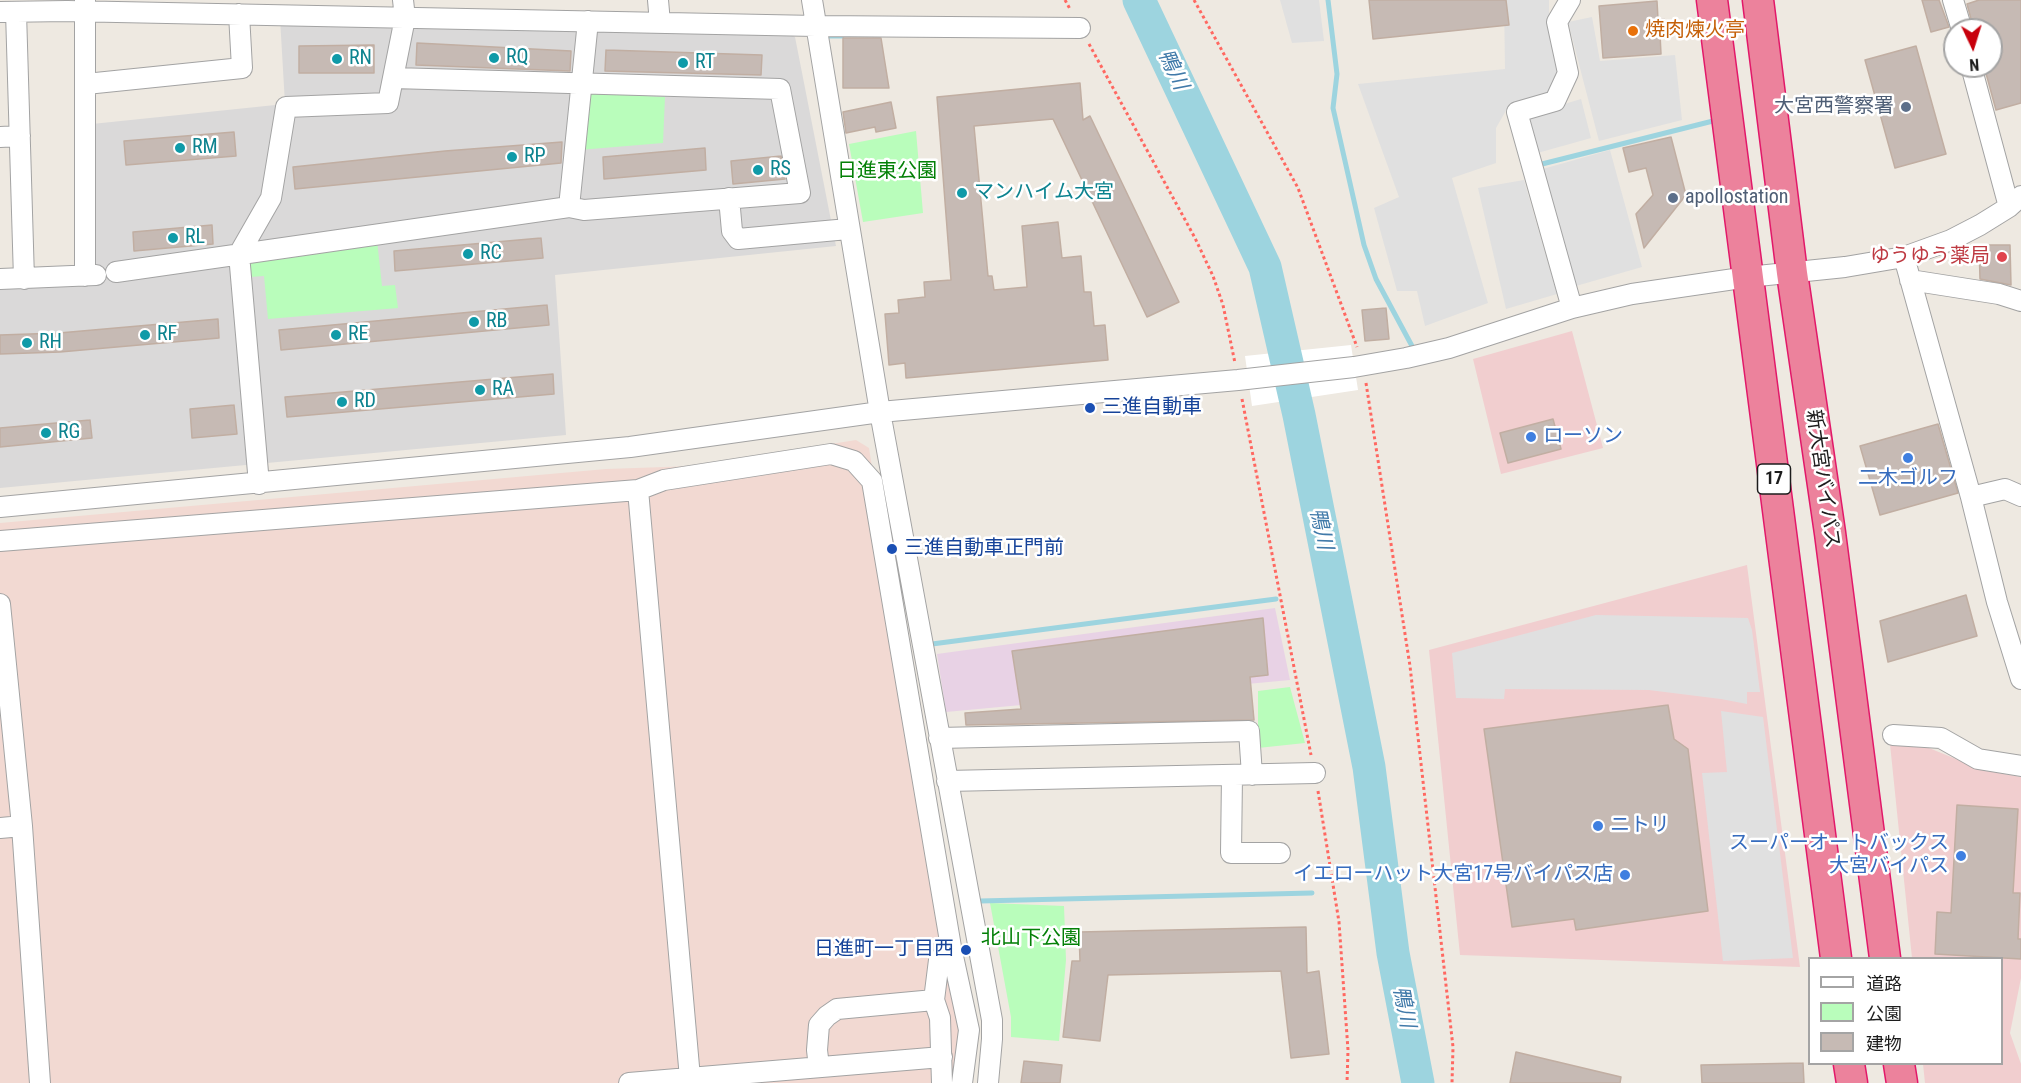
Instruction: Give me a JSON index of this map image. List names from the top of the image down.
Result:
{
  "streets": {
    "highway": ["17", "新大宮バイパス"]
  },
  "water": ["鴨川"],
  "parks": ["日進東公園", "北山下公園"],
  "places": [
    "焼肉煉火亭",
    "RQ",
    "RN",
    "RT",
    "大宮西警察署",
    "RM",
    "RP",
    "RS",
    "マンハイム大宮",
    "apollostation",
    "RL",
    "RC",
    "ゆうゆう薬局",
    "RB",
    "RF",
    "RE",
    "RH",
    "RA",
    "RD",
    "三進自動車",
    "RG",
    "ローソン",
    "二木ゴルフ",
    "三進自動車正門前",
    "ニトリ",
    "スーパーオートバックス 大宮バイパス",
    "イエローハット大宮17号バイパス店",
    "日進町一丁目西"
  ],
  "legend": ["道路", "公園", "建物"],
  "north": "bottom"
}
